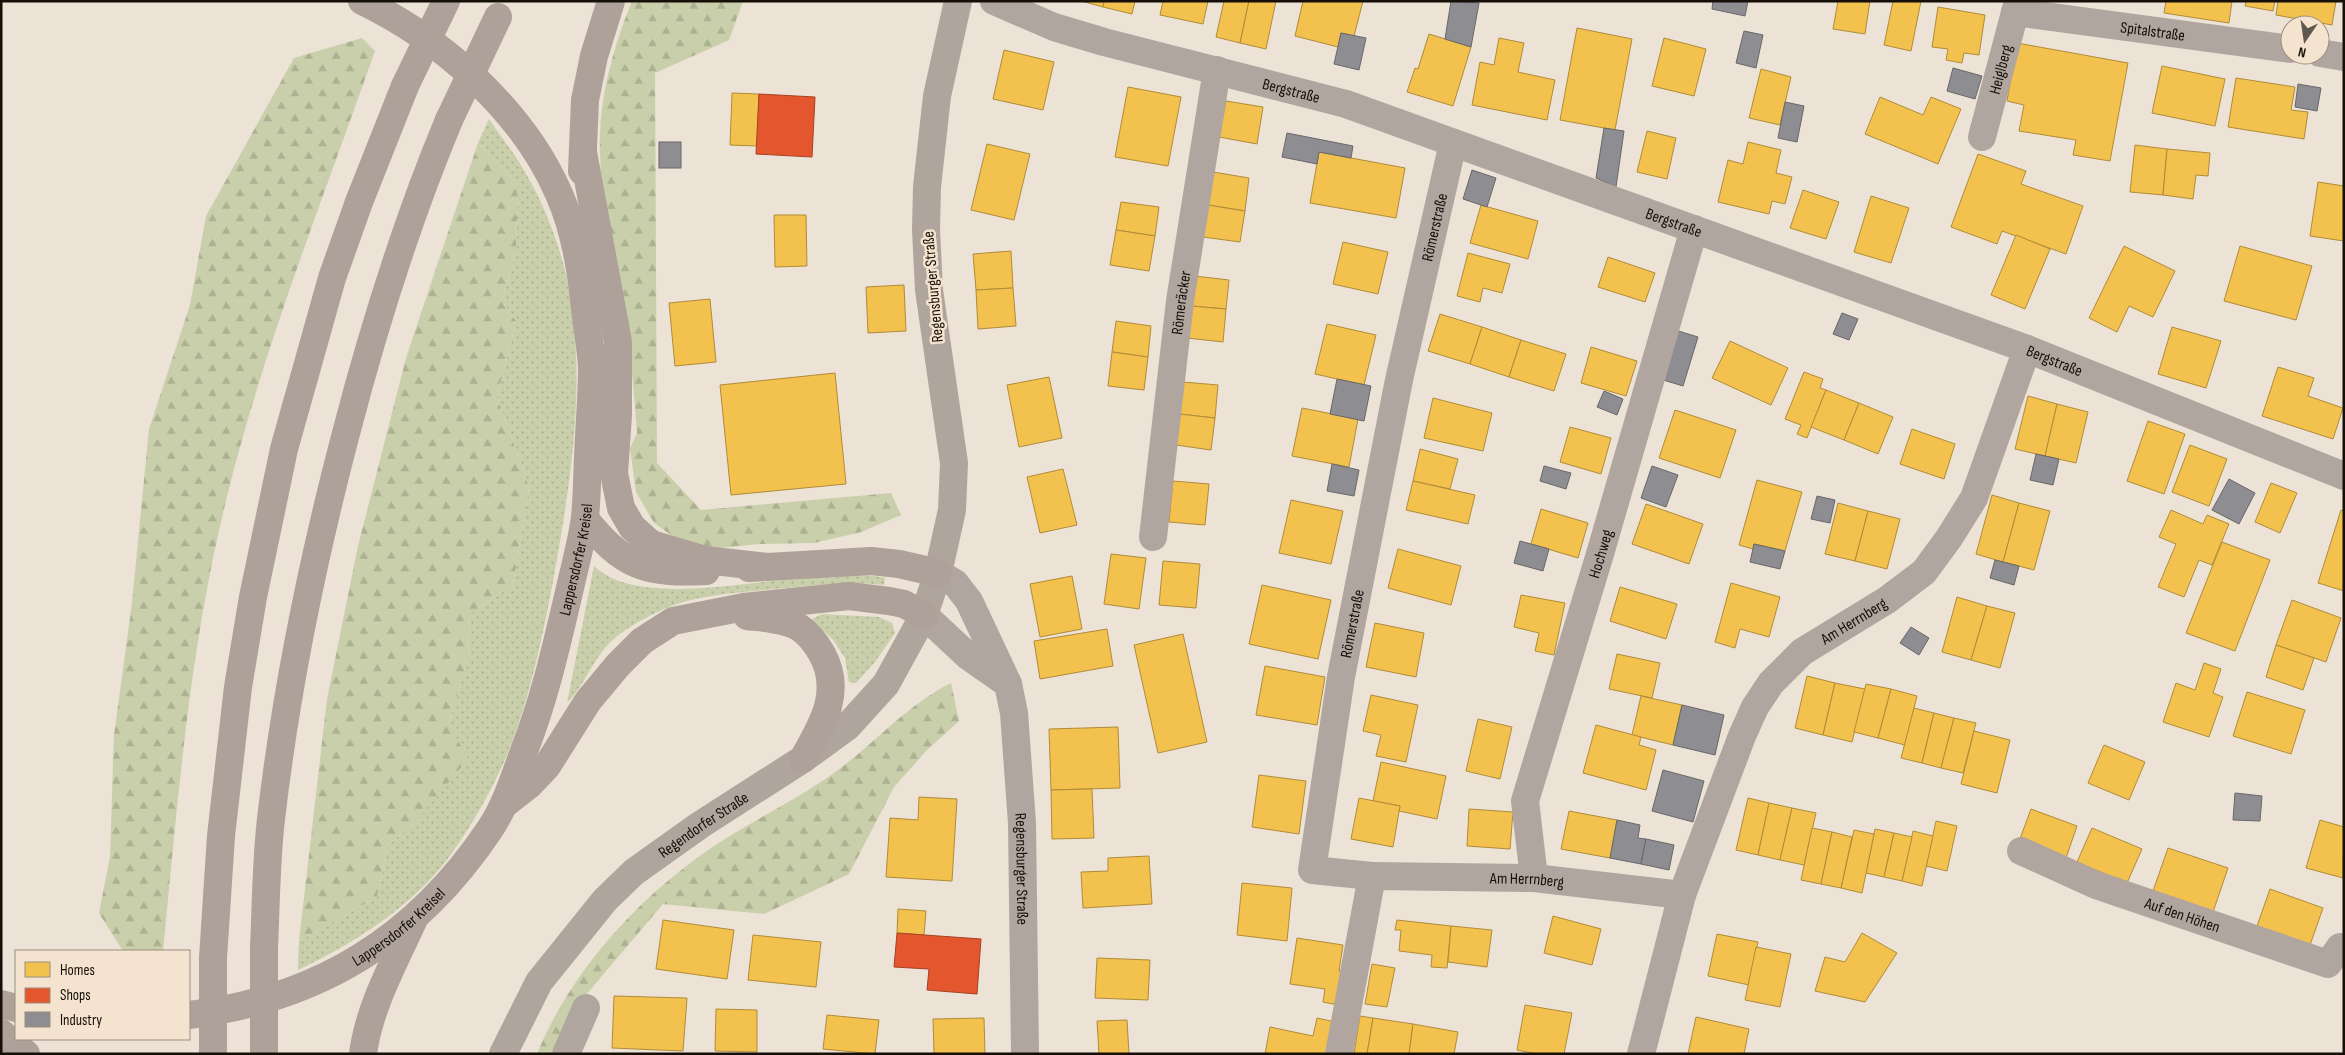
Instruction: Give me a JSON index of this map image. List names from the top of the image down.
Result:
{
  "streets": {
    "highway": ["Lappersdorfer Kreisel"],
    "street": [
      "Spitalstraße",
      "Heiglberg",
      "Bergstraße",
      "Römerstraße",
      "Regensburger Straße",
      "Römeräcker",
      "Hochweg",
      "Am Herrnberg",
      "Regendorfer Straße",
      "Auf den Höhen"
    ]
  },
  "crossings": [
    ["Spitalstraße", "Heiglberg"],
    ["Bergstraße", "Römerstraße"],
    ["Bergstraße", "Römeräcker"],
    ["Bergstraße", "Hochweg"],
    ["Bergstraße", "Am Herrnberg"],
    ["Römerstraße", "Am Herrnberg"],
    ["Regensburger Straße", "Regendorfer Straße"],
    ["Hochweg", "Am Herrnberg"]
  ],
  "legend": ["Homes", "Shops", "Industry"],
  "north": "bottom"
}
